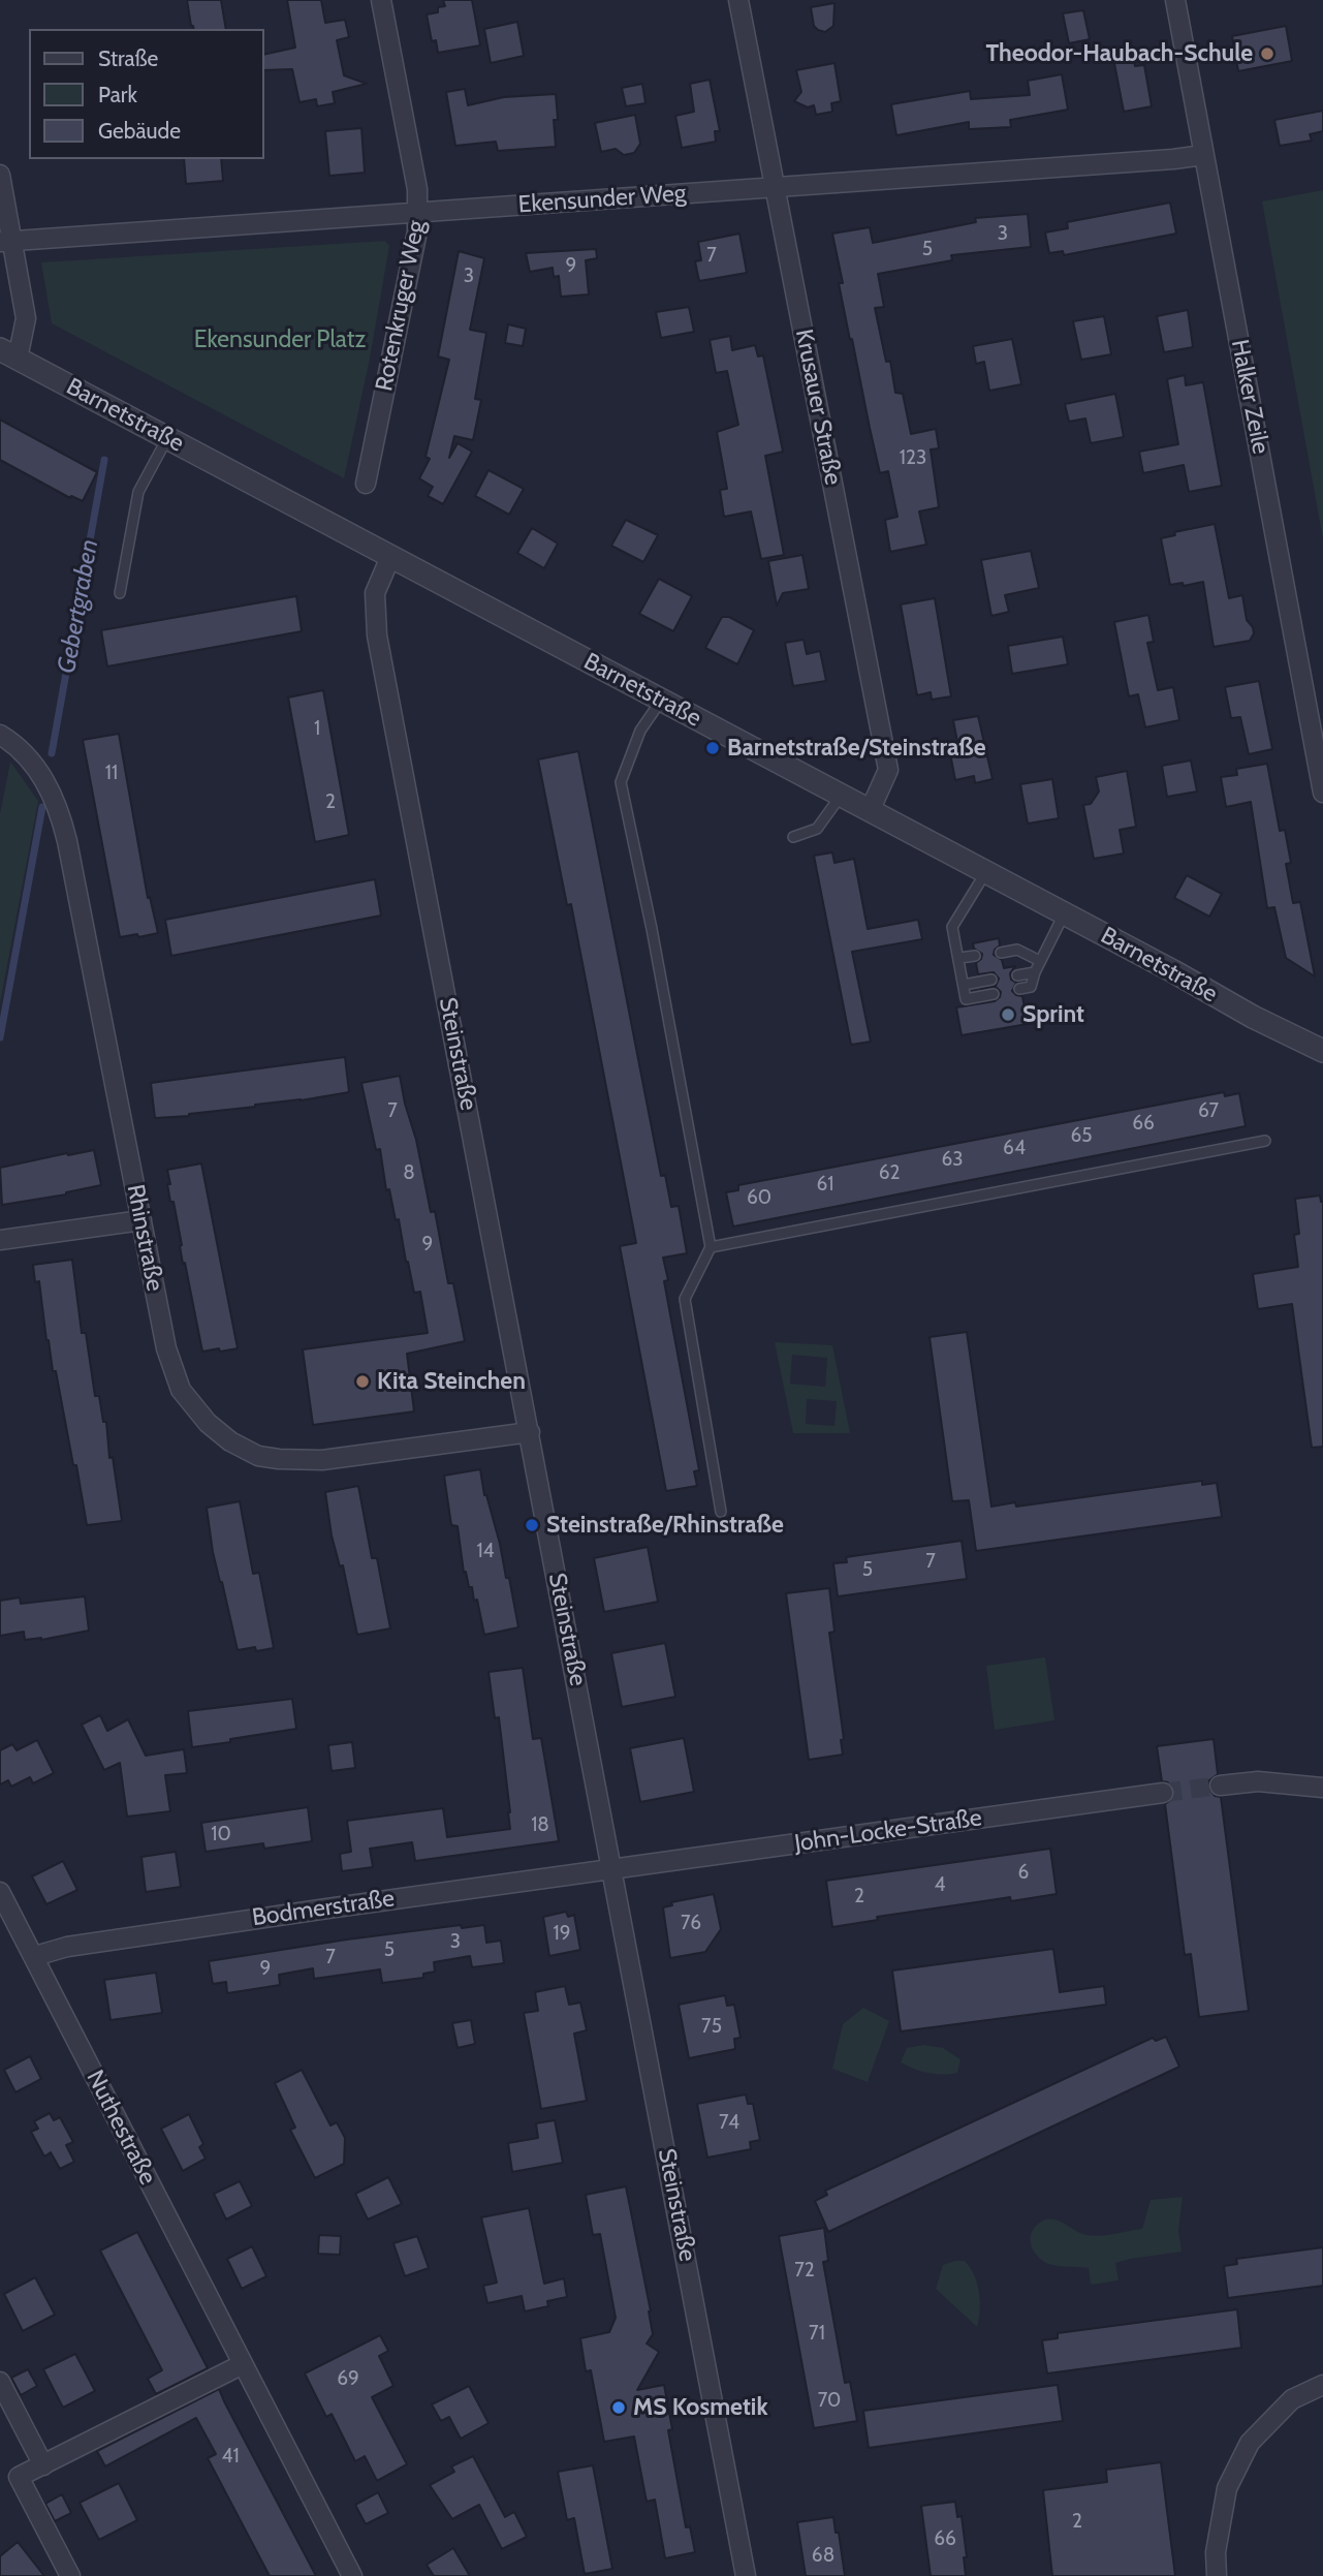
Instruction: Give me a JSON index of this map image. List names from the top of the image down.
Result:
{
  "streets": {
    "street": [
      "Ekensunder Weg",
      "Rotenkruger Weg",
      "Halker Zeile",
      "Krusauer Straße",
      "Barnetstraße",
      "Steinstraße",
      "Rhinstraße",
      "John-Locke-Straße",
      "Bodmerstraße",
      "Nuthestraße"
    ]
  },
  "crossings": [
    ["Ekensunder Weg", "Rotenkruger Weg"],
    ["Ekensunder Weg", "Halker Zeile"],
    ["Ekensunder Weg", "Krusauer Straße"],
    ["Krusauer Straße", "Barnetstraße"],
    ["Barnetstraße", "Steinstraße"],
    ["Steinstraße", "Rhinstraße"],
    ["Steinstraße", "John-Locke-Straße"],
    ["Steinstraße", "Bodmerstraße"],
    ["John-Locke-Straße", "Bodmerstraße"],
    ["Bodmerstraße", "Nuthestraße"]
  ],
  "water": ["Gebertgraben"],
  "parks": ["Ekensunder Platz"],
  "places": [
    "Theodor-Haubach-Schule",
    "Barnetstraße/Steinstraße",
    "Sprint",
    "Kita Steinchen",
    "Steinstraße/Rhinstraße",
    "MS Kosmetik"
  ],
  "house_numbers": [
    "3",
    "5",
    "7",
    "9",
    "3",
    "123",
    "1",
    "11",
    "2",
    "7",
    "67",
    "66",
    "65",
    "64",
    "63",
    "8",
    "62",
    "61",
    "60",
    "9",
    "14",
    "7",
    "5",
    "18",
    "10",
    "6",
    "4",
    "2",
    "76",
    "19",
    "3",
    "5",
    "7",
    "9",
    "75",
    "74",
    "72",
    "71",
    "69",
    "70",
    "41",
    "2",
    "66",
    "68"
  ],
  "legend": ["Straße", "Park", "Gebäude"]
}
